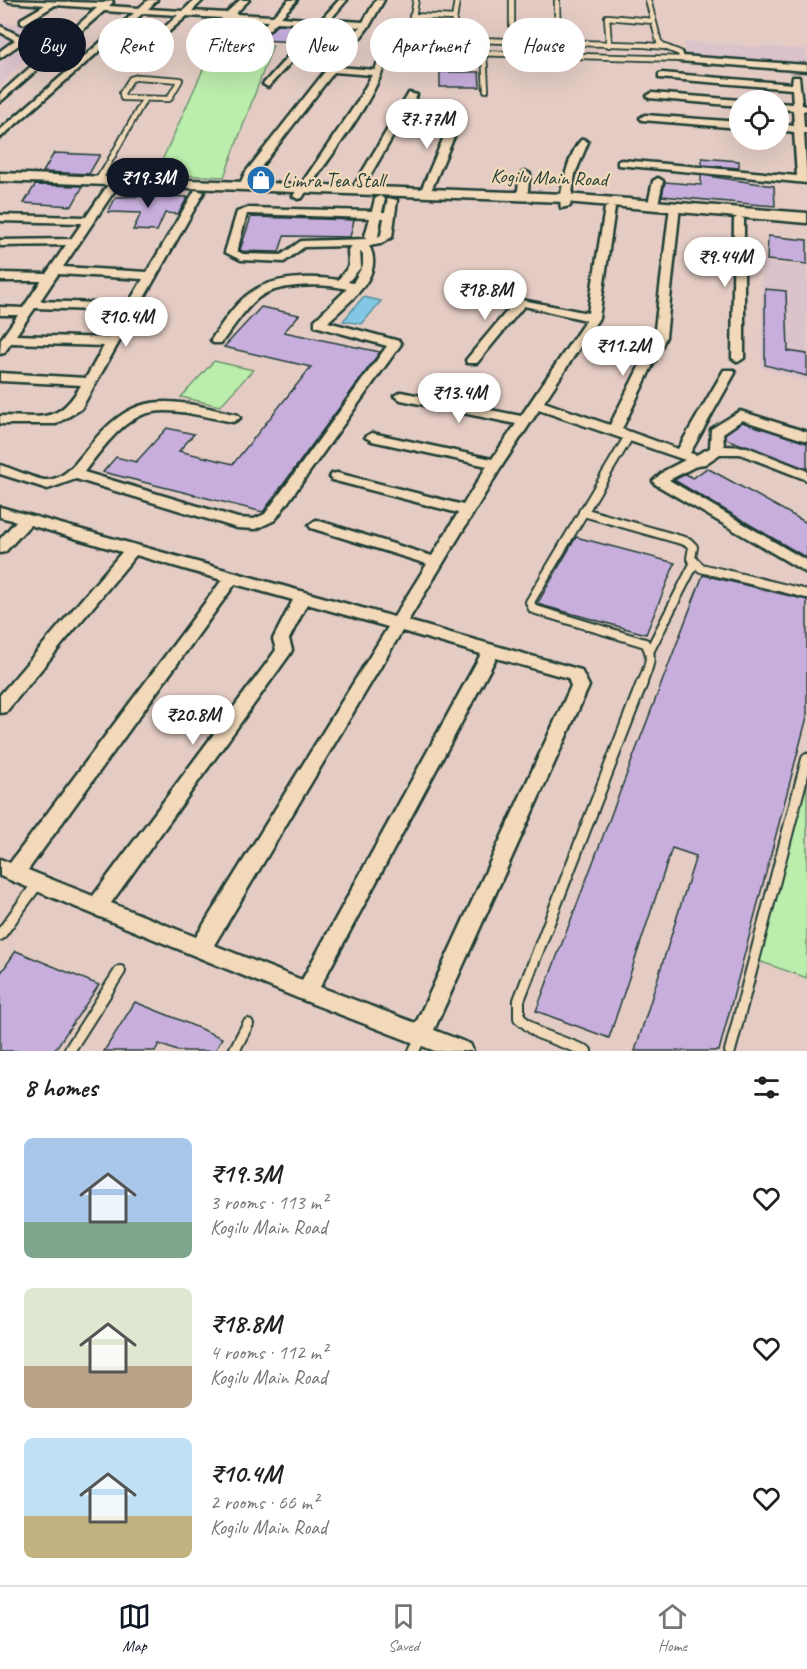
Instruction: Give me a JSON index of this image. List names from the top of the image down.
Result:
{
  "streets": {
    "main road": ["Kogilu Main Road"]
  },
  "places": {
    "shop": ["Limra Tea Stall"]
  },
  "page": {
    "chip": [
      "Buy",
      "Rent",
      "Filters",
      "New",
      "Apartment",
      "House"
    ],
    "price": [
      "₹7.77M",
      "₹19.3M",
      "₹9.44M",
      "₹18.8M",
      "₹10.4M",
      "₹11.2M",
      "₹13.4M",
      "₹20.8M"
    ],
    "heading": "8 homes",
    "list": [
      {
        "name": "₹19.3M",
        "note": "3 rooms · 113 m² · Kogilu Main Road"
      },
      {
        "name": "₹18.8M",
        "note": "4 rooms · 112 m² · Kogilu Main Road"
      },
      {
        "name": "₹10.4M",
        "note": "2 rooms · 66 m² · Kogilu Main Road"
      }
    ],
    "tabs": ["Map", "Saved", "Home"]
  }
}
